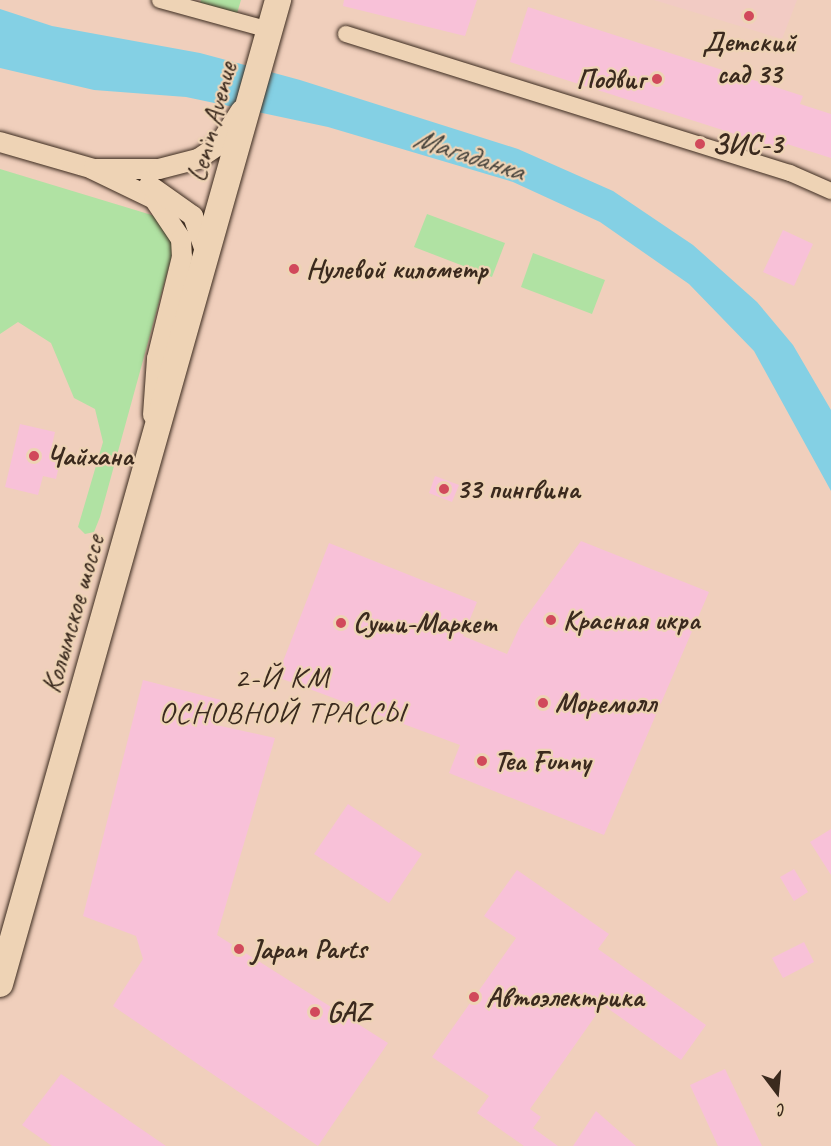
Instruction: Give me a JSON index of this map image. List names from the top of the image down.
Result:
{
  "streets": {
    "main road": ["Lenin Avenue", "Колымское шоссе"]
  },
  "crossings": [
    ["Lenin Avenue", "Колымское шоссе"]
  ],
  "districts": ["2-Й КМ ОСНОВНОЙ ТРАССЫ"],
  "water": ["Магаданка"],
  "places": [
    "Детский сад 33",
    "Подвиг",
    "ЗИС-3",
    "Нулевой километр",
    "Чайхана",
    "33 пингвина",
    "Красная икра",
    "Суши-Маркет",
    "Моремолл",
    "Tea Funny",
    "Japan Parts",
    "Автоэлектрика",
    "GAZ"
  ],
  "north": "bottom"
}
